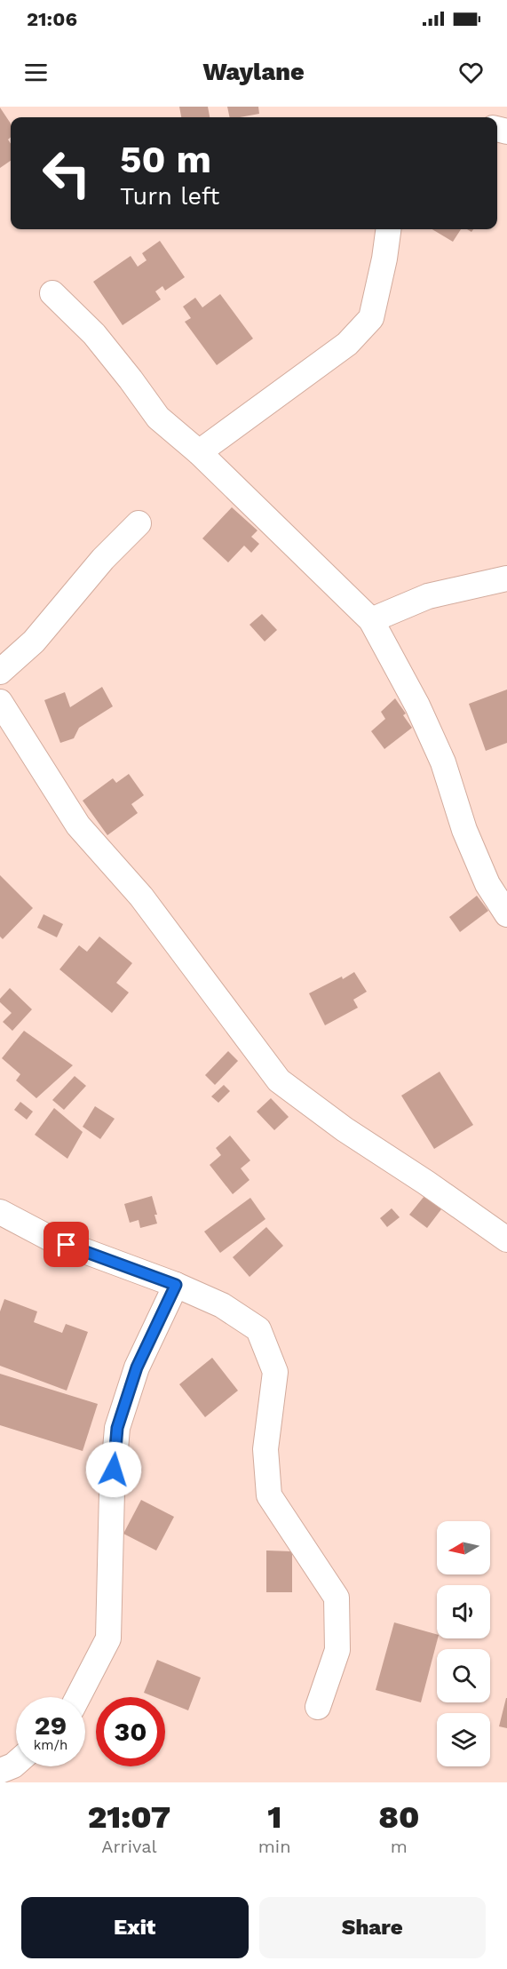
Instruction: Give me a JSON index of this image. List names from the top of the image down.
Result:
{
  "north": "left",
  "page": {
    "status": "21:06",
    "header": "Waylane",
    "turn": ["50 m", "Turn left"],
    "speed": "29 km/h",
    "limit": "30",
    "eta": [
      "21:07",
      "Arrival",
      "1",
      "min",
      "80",
      "m"
    ],
    "buttons": ["Exit", "Share"]
  }
}
